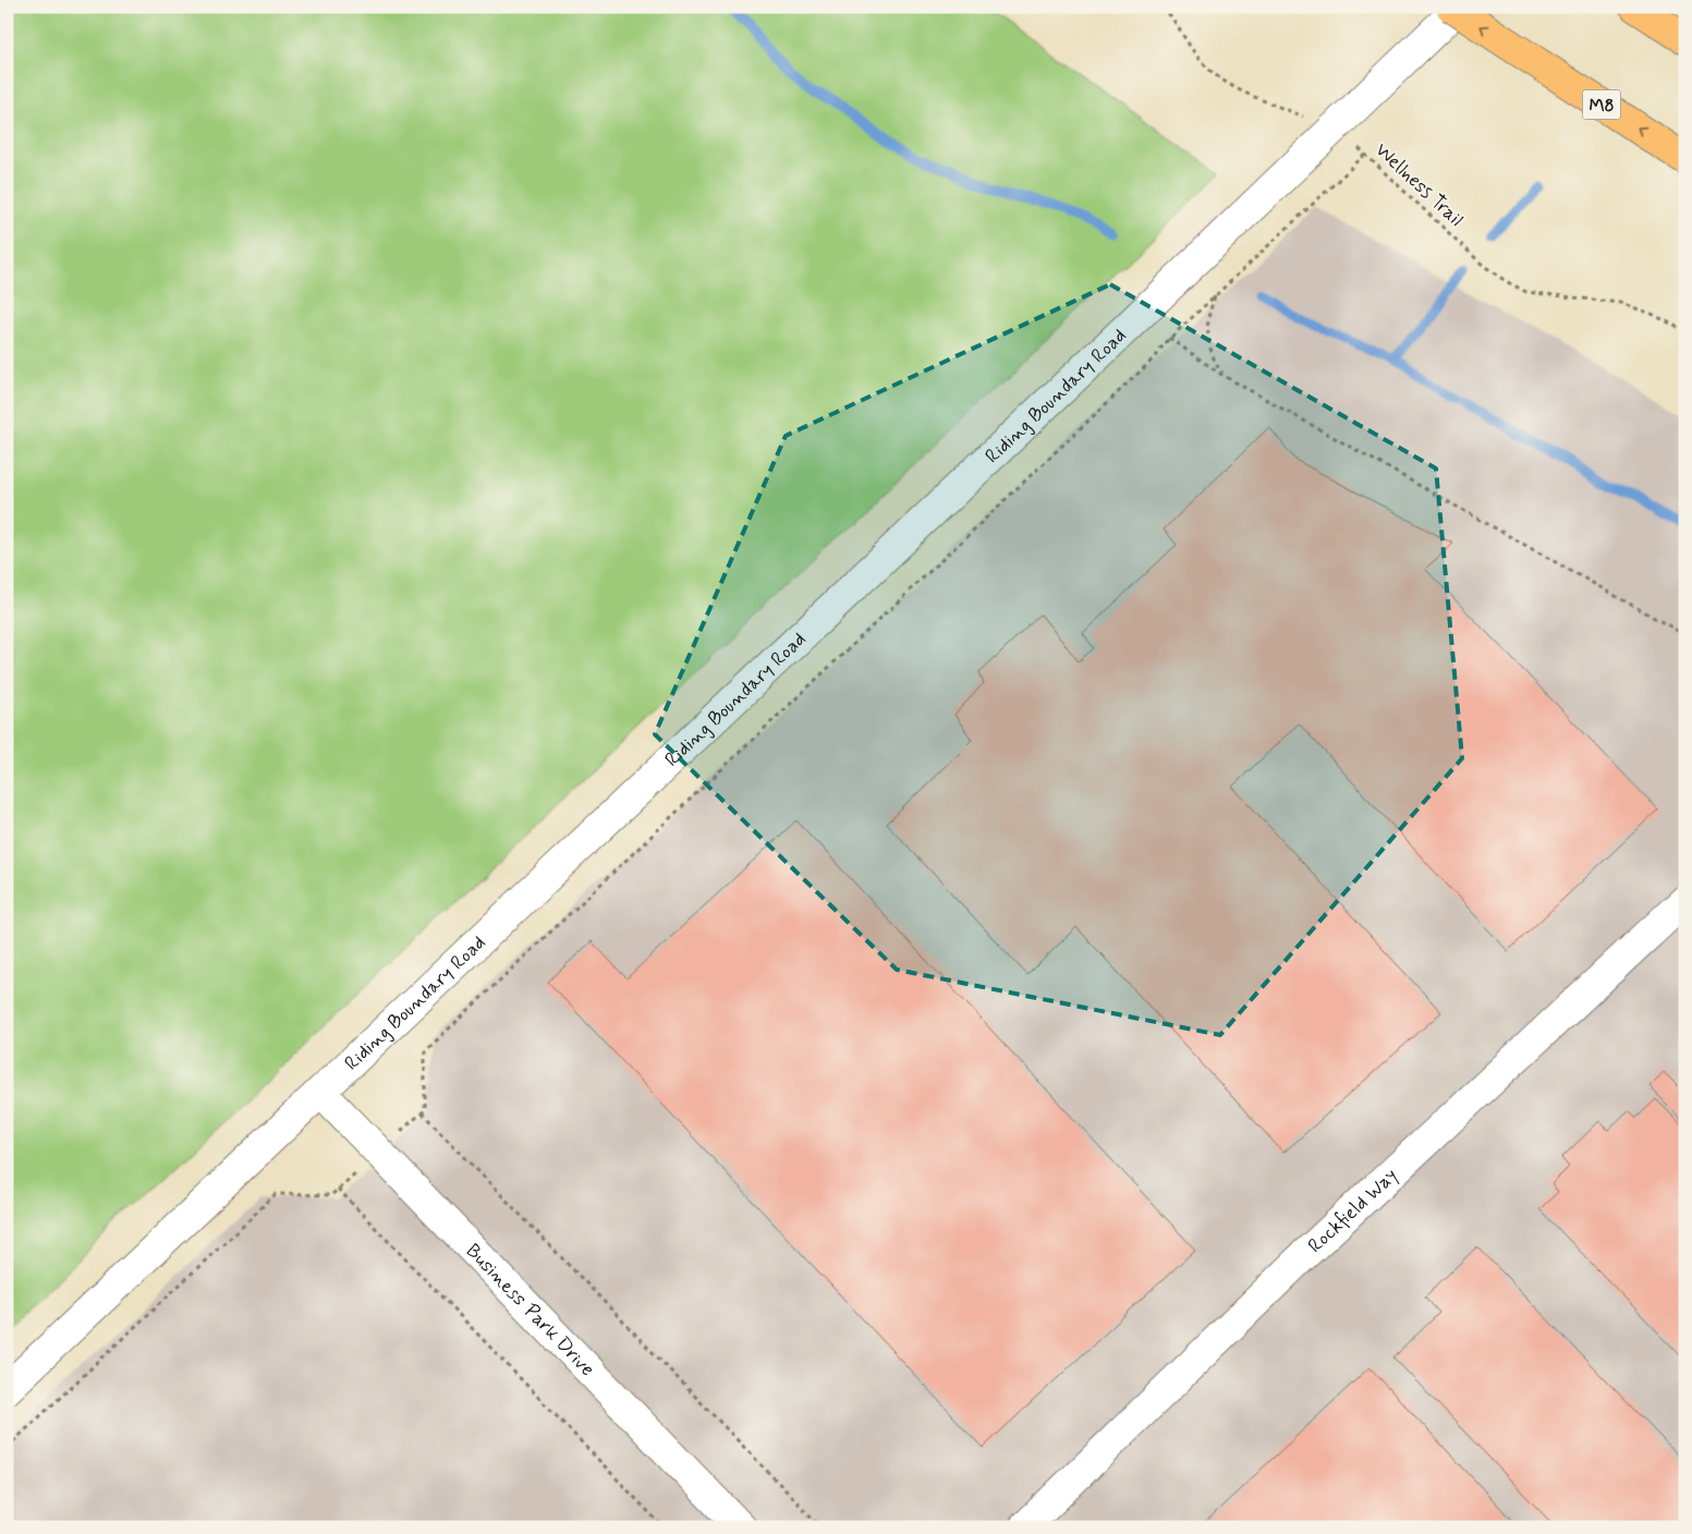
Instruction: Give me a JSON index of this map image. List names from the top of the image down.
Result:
{
  "streets": {
    "highway": ["M8"],
    "street": ["Riding Boundary Road", "Rockfield Way", "Business Park Drive"],
    "path": ["Wellness Trail"]
  },
  "crossings": [
    ["Wellness Trail", "Riding Boundary Road"],
    ["Riding Boundary Road", "Business Park Drive"]
  ]
}
